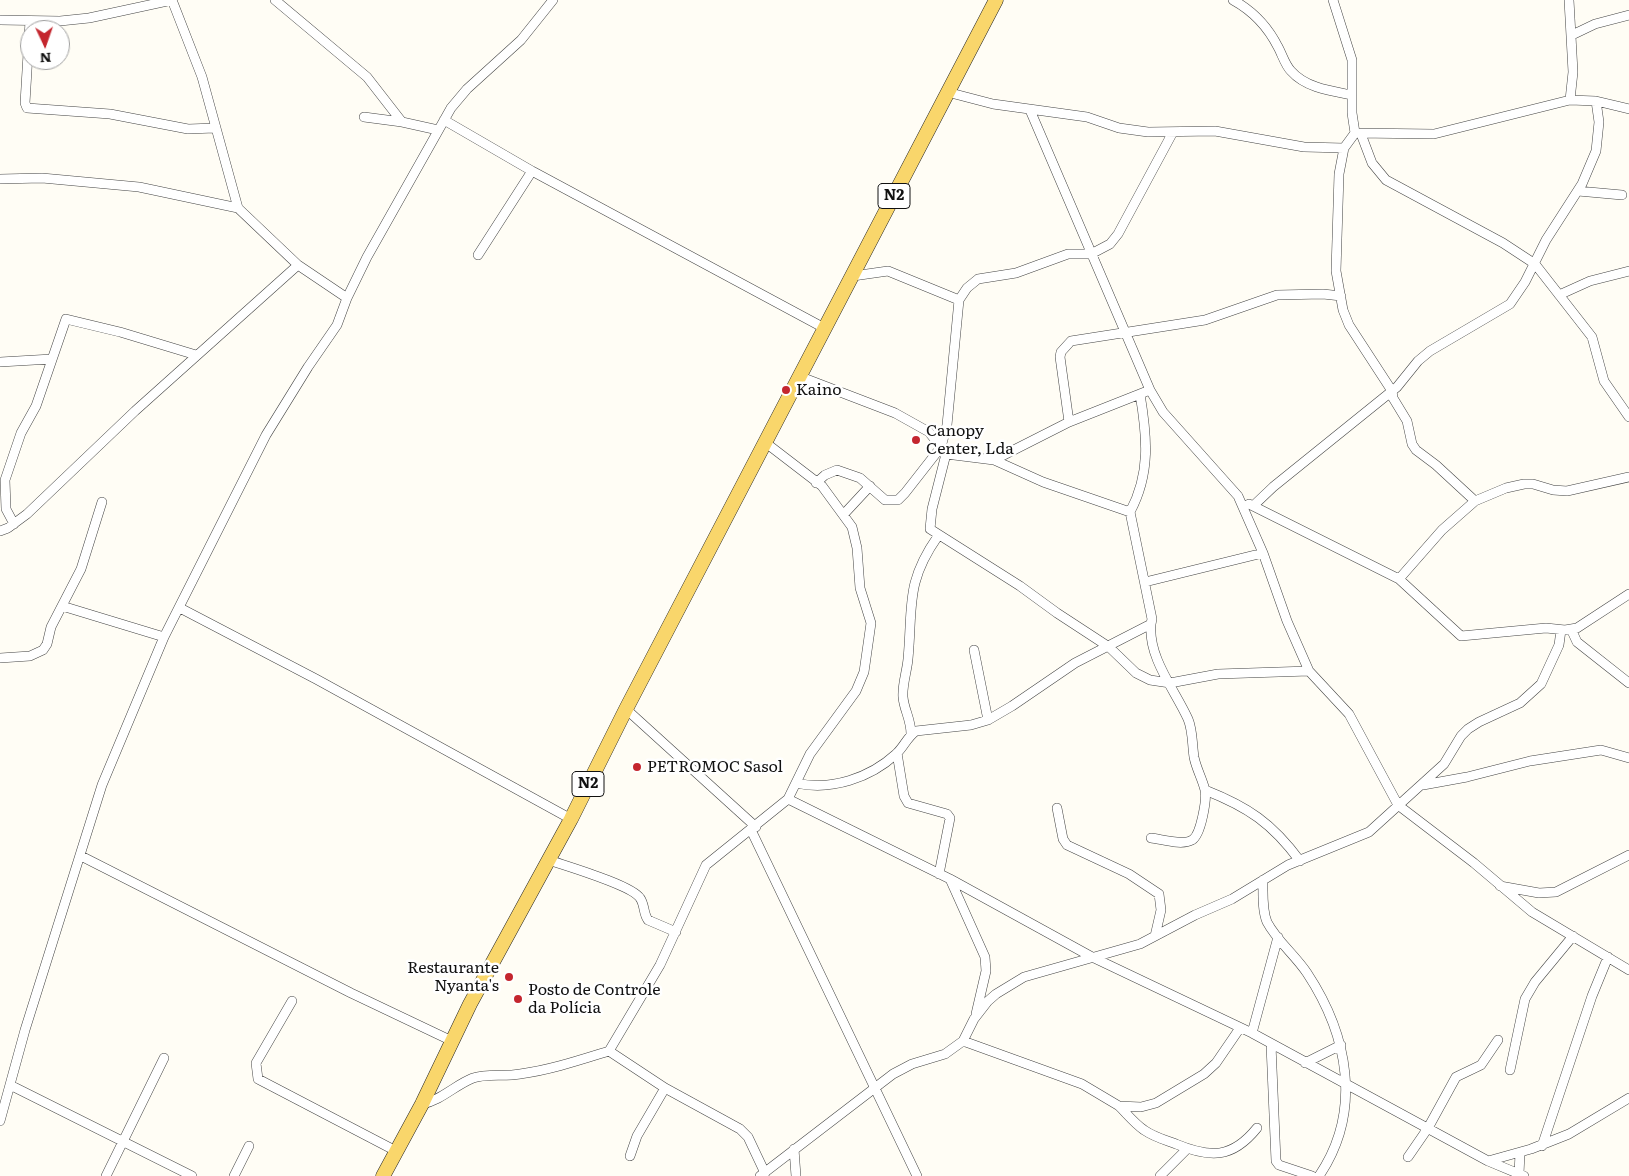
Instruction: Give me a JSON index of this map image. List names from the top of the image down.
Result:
{
  "streets": {
    "main road": ["N2"]
  },
  "places": [
    "Kaino",
    "Canopy Center, Lda",
    "PETROMOC Sasol",
    "Restaurante Nyanta's",
    "Posto de Controle da Polícia"
  ],
  "north": "bottom"
}
